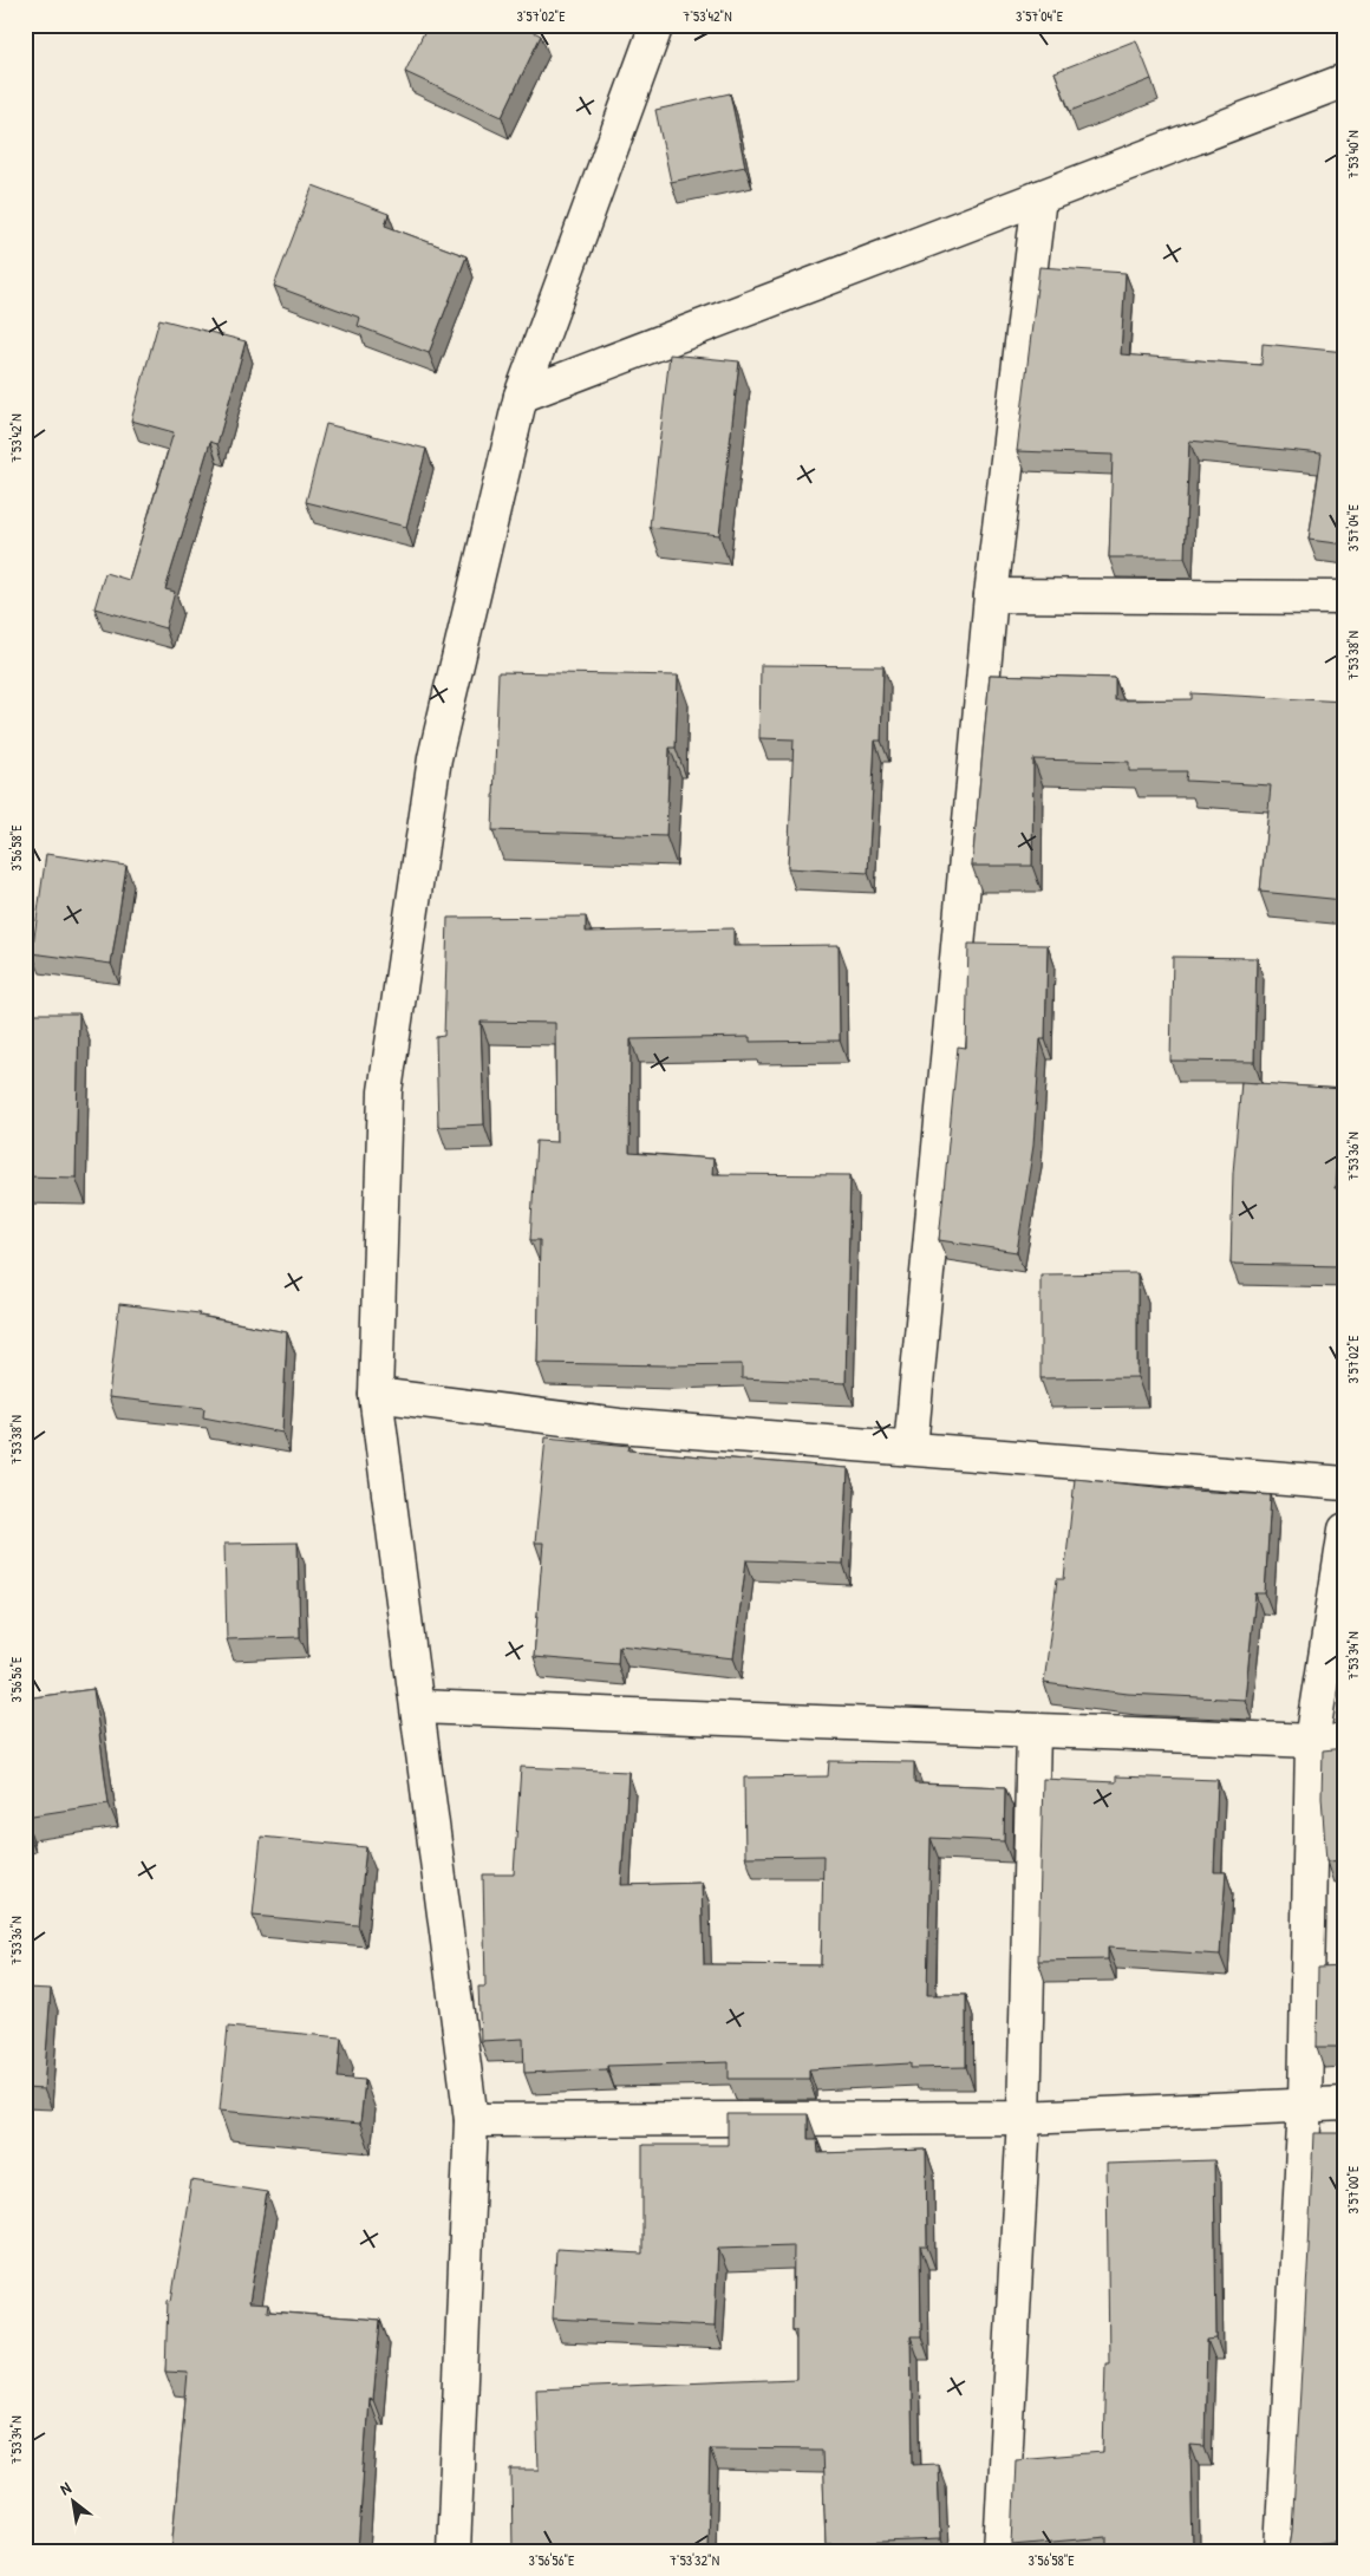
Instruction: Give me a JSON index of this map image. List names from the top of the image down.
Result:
{
  "north": "top left",
  "coordinates": [
    "3°57'02\"E",
    "7°53'42\"N",
    "3°57'04\"E",
    "7°53'40\"N",
    "7°53'38\"N",
    "3°56'58\"E",
    "7°53'36\"N",
    "7°53'34\"N",
    "3°56'56\"E",
    "3°57'00\"E",
    "7°53'32\"N"
  ]
}
